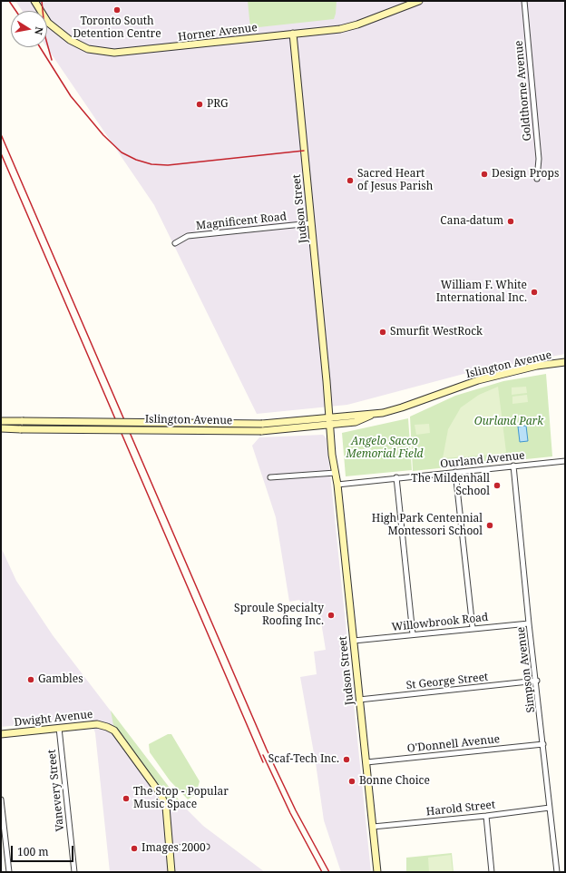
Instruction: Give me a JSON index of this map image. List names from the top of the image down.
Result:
{
  "streets": {
    "main road": [
      "Horner Avenue",
      "Judson Street",
      "Islington Avenue",
      "Dwight Avenue"
    ],
    "street": [
      "Goldthorne Avenue",
      "Magnificent Road",
      "Ourland Avenue",
      "Willowbrook Road",
      "Simpson Avenue",
      "St George Street",
      "O'Donnell Avenue",
      "Vanevery Street",
      "Harold Street"
    ]
  },
  "crossings": [
    ["Horner Avenue", "Judson Street"],
    ["Judson Street", "Magnificent Road"],
    ["Judson Street", "Islington Avenue"],
    ["Judson Street", "Ourland Avenue"],
    ["Judson Street", "Willowbrook Road"],
    ["Judson Street", "St George Street"],
    ["Judson Street", "O'Donnell Avenue"],
    ["Judson Street", "Harold Street"],
    ["Ourland Avenue", "Simpson Avenue"],
    ["Willowbrook Road", "Simpson Avenue"],
    ["Simpson Avenue", "St George Street"],
    ["Simpson Avenue", "O'Donnell Avenue"],
    ["Simpson Avenue", "Harold Street"],
    ["Dwight Avenue", "Vanevery Street"]
  ],
  "parks": ["Ourland Park", "Angelo Sacco Memorial Field"],
  "places": [
    "Toronto South Detention Centre",
    "PRG",
    "Design Props",
    "Sacred Heart of Jesus Parish",
    "Cana-datum",
    "William F. White International Inc.",
    "Smurfit WestRock",
    "The Mildenhall School",
    "High Park Centennial Montessori School",
    "Sproule Specialty Roofing Inc.",
    "Gambles",
    "Scaf-Tech Inc.",
    "Bonne Choice",
    "The Stop - Popular Music Space",
    "Images 2000"
  ],
  "scale_bar": "100 m",
  "north": "right"
}
